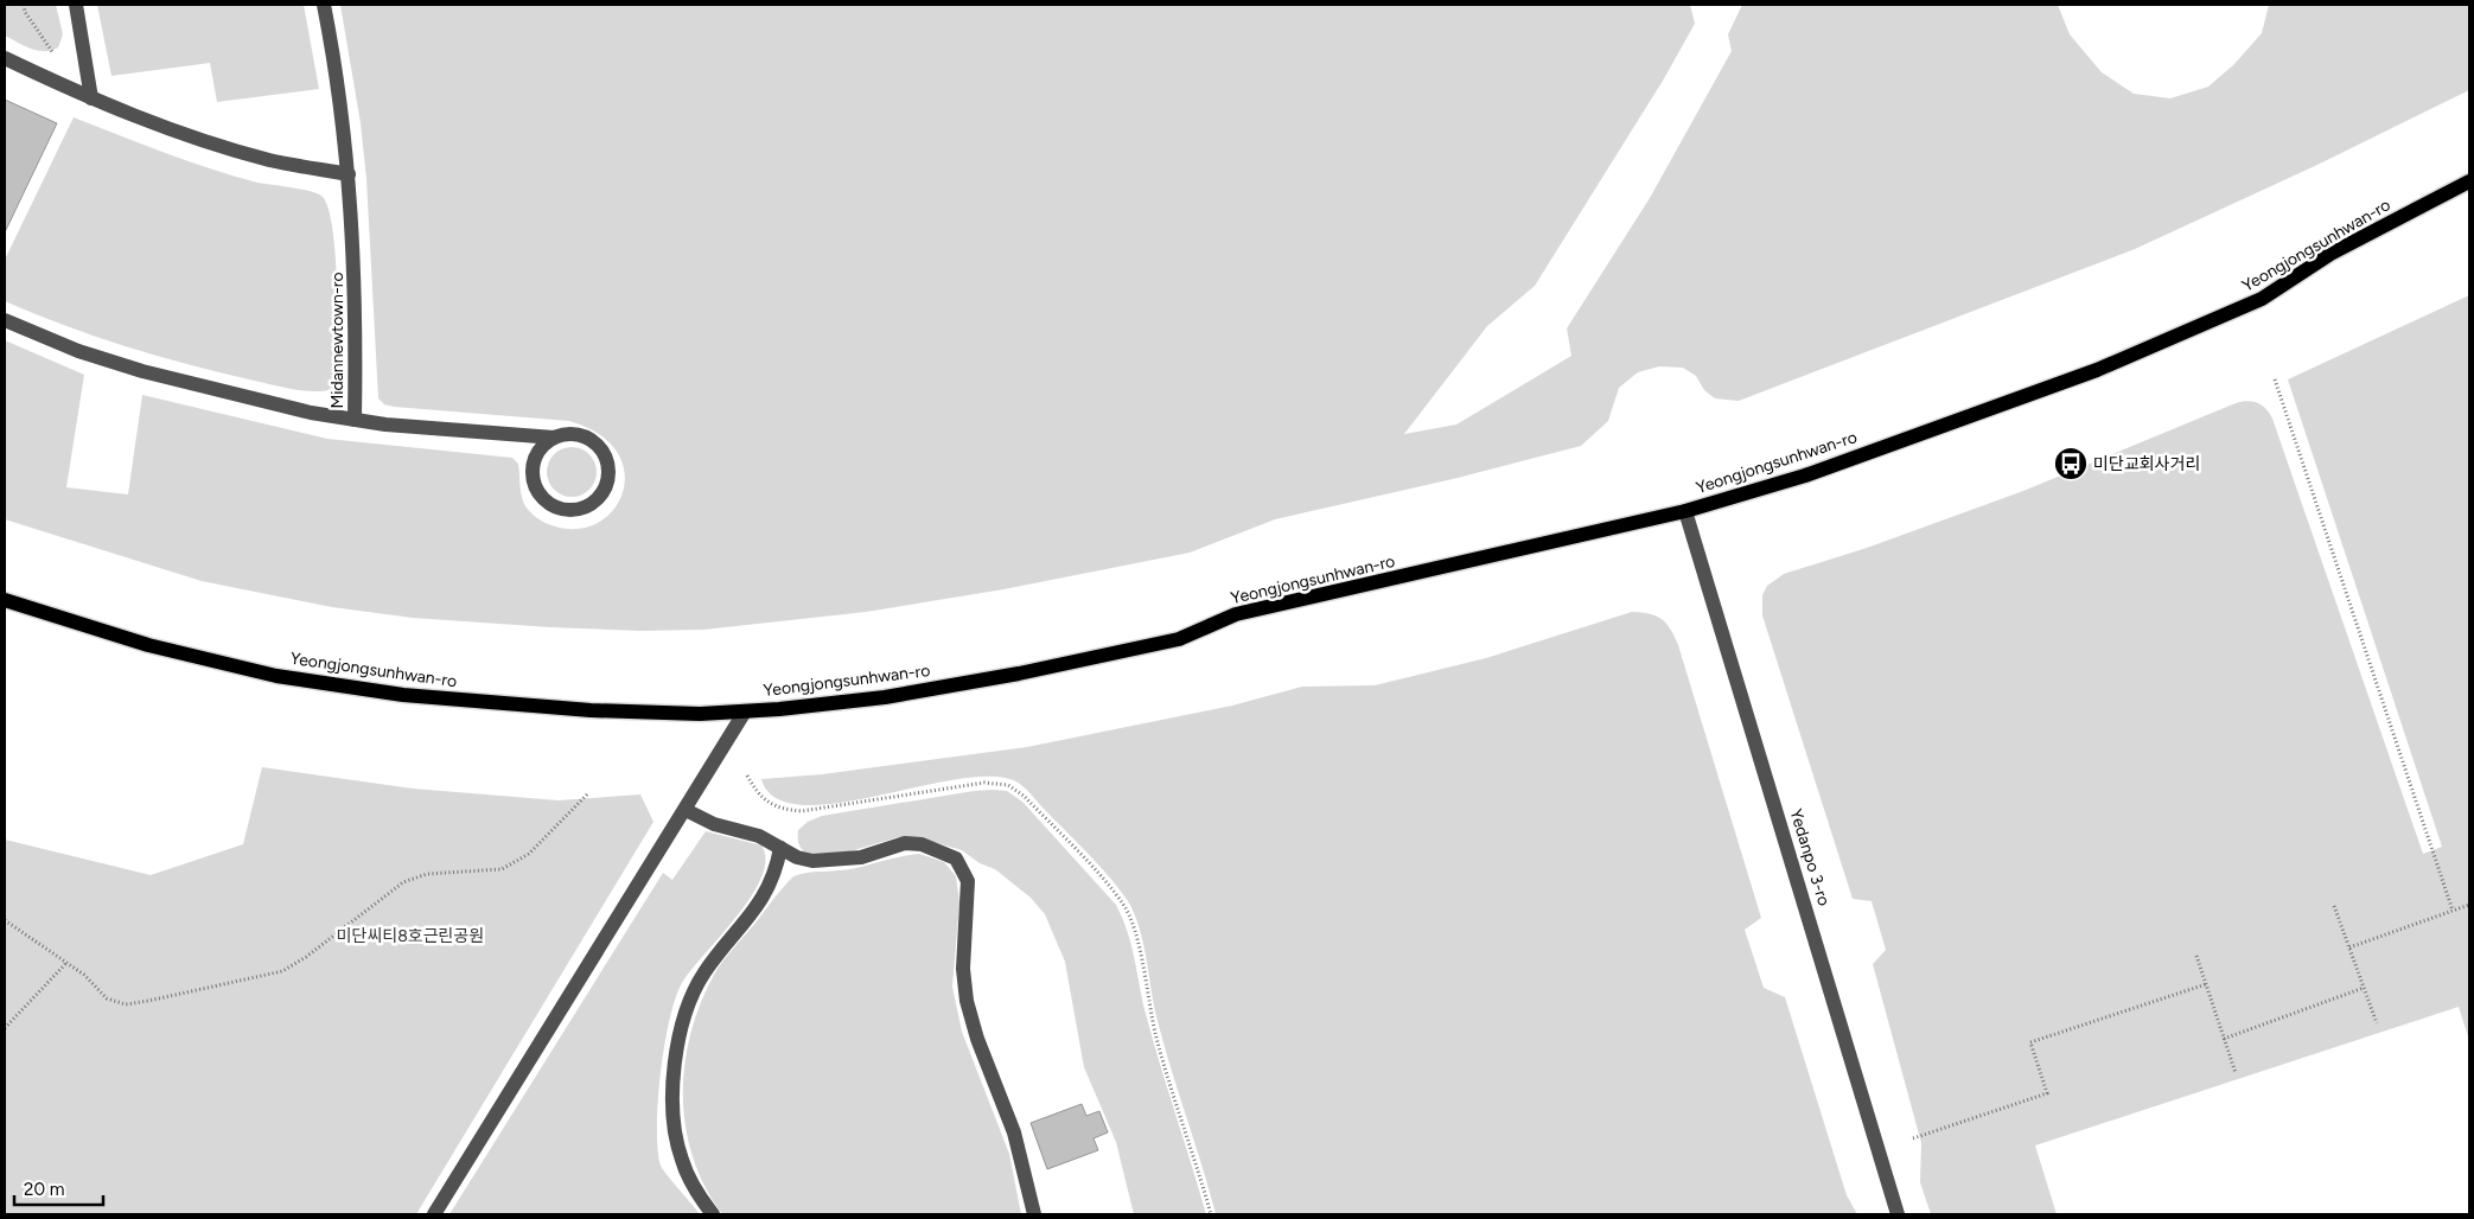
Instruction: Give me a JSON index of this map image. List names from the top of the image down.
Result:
{
  "streets": {
    "main road": ["Yeongjongsunhwan-ro"],
    "street": ["Midannewtown-ro", "Yedanpo 3-ro"]
  },
  "crossings": [
    ["Yeongjongsunhwan-ro", "Yedanpo 3-ro"]
  ],
  "parks": ["미단씨티8호근린공원"],
  "places": {
    "bus stop": ["미단교회사거리"]
  },
  "scale_bar": "20 m"
}
